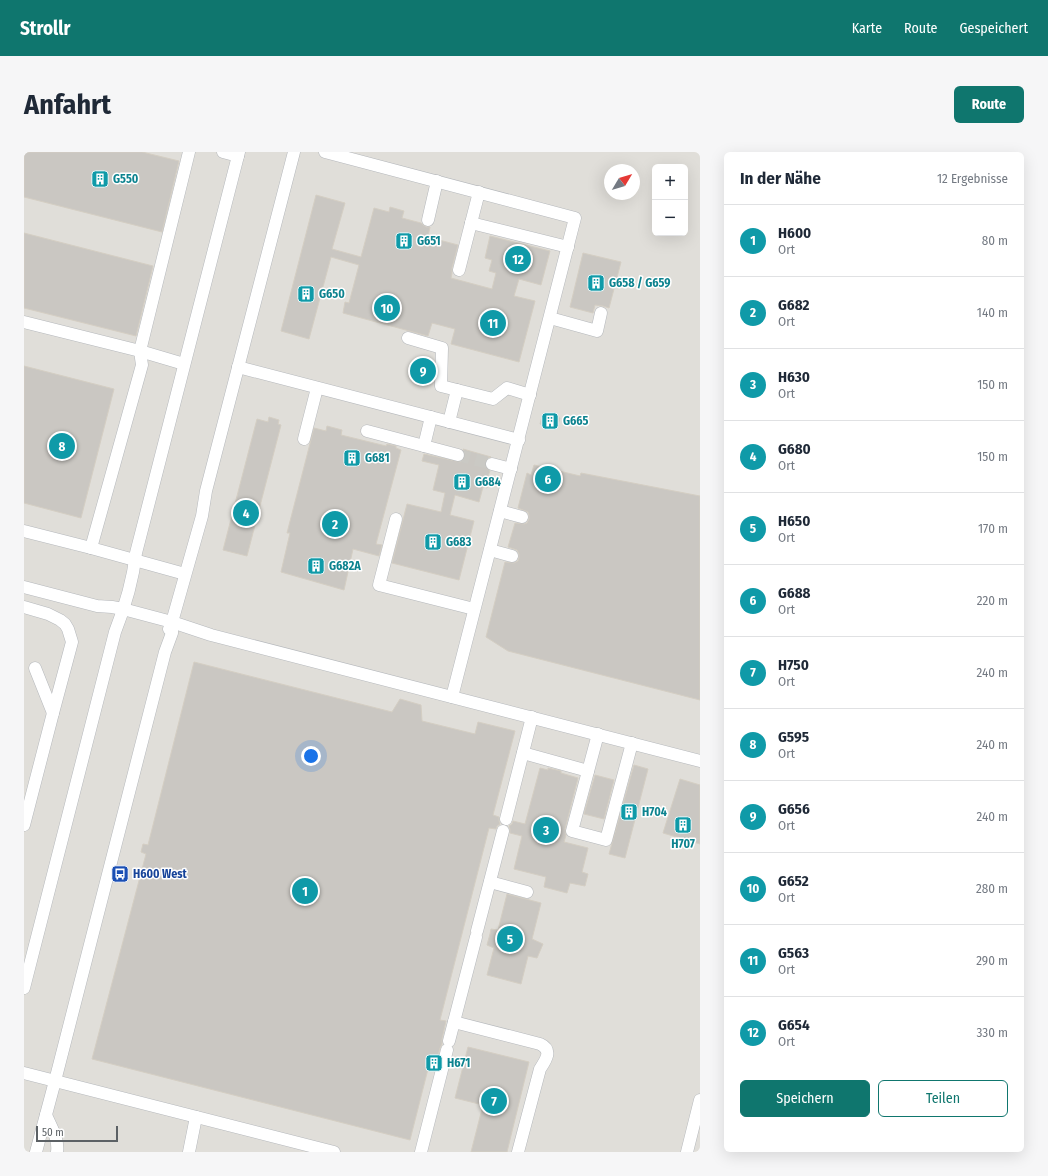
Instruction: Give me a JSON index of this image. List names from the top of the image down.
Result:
{
  "places": {
    "building": [
      "G550",
      "G651",
      "G658 / G659",
      "G650",
      "G665",
      "G681",
      "G684",
      "G683",
      "G682A",
      "H704",
      "H707",
      "H671"
    ],
    "bus stop": ["H600 West"]
  },
  "scale_bar": "50 m",
  "north": "top right",
  "page": {
    "header": "Strollr",
    "nav": ["Karte", "Route", "Gespeichert"],
    "buttons": [
      "Route",
      ["Speichern", "Teilen"]
    ],
    "title": "Anfahrt",
    "heading": ["In der Nähe", "12 Ergebnisse"],
    "map_buttons": ["+", "−"],
    "list": [
      {
        "mark": "1",
        "name": "H600",
        "note": "Ort",
        "value": "80 m"
      },
      {
        "mark": "2",
        "name": "G682",
        "note": "Ort",
        "value": "140 m"
      },
      {
        "mark": "3",
        "name": "H630",
        "note": "Ort",
        "value": "150 m"
      },
      {
        "mark": "4",
        "name": "G680",
        "note": "Ort",
        "value": "150 m"
      },
      {
        "mark": "5",
        "name": "H650",
        "note": "Ort",
        "value": "170 m"
      },
      {
        "mark": "6",
        "name": "G688",
        "note": "Ort",
        "value": "220 m"
      },
      {
        "mark": "7",
        "name": "H750",
        "note": "Ort",
        "value": "240 m"
      },
      {
        "mark": "8",
        "name": "G595",
        "note": "Ort",
        "value": "240 m"
      },
      {
        "mark": "9",
        "name": "G656",
        "note": "Ort",
        "value": "240 m"
      },
      {
        "mark": "10",
        "name": "G652",
        "note": "Ort",
        "value": "280 m"
      },
      {
        "mark": "11",
        "name": "G563",
        "note": "Ort",
        "value": "290 m"
      },
      {
        "mark": "12",
        "name": "G654",
        "note": "Ort",
        "value": "330 m"
      }
    ],
    "pins": [
      "12",
      "10",
      "11",
      "9",
      "8",
      "6",
      "4",
      "2",
      "3",
      "1",
      "5",
      "7"
    ],
    "scale": "50 m"
  }
}
